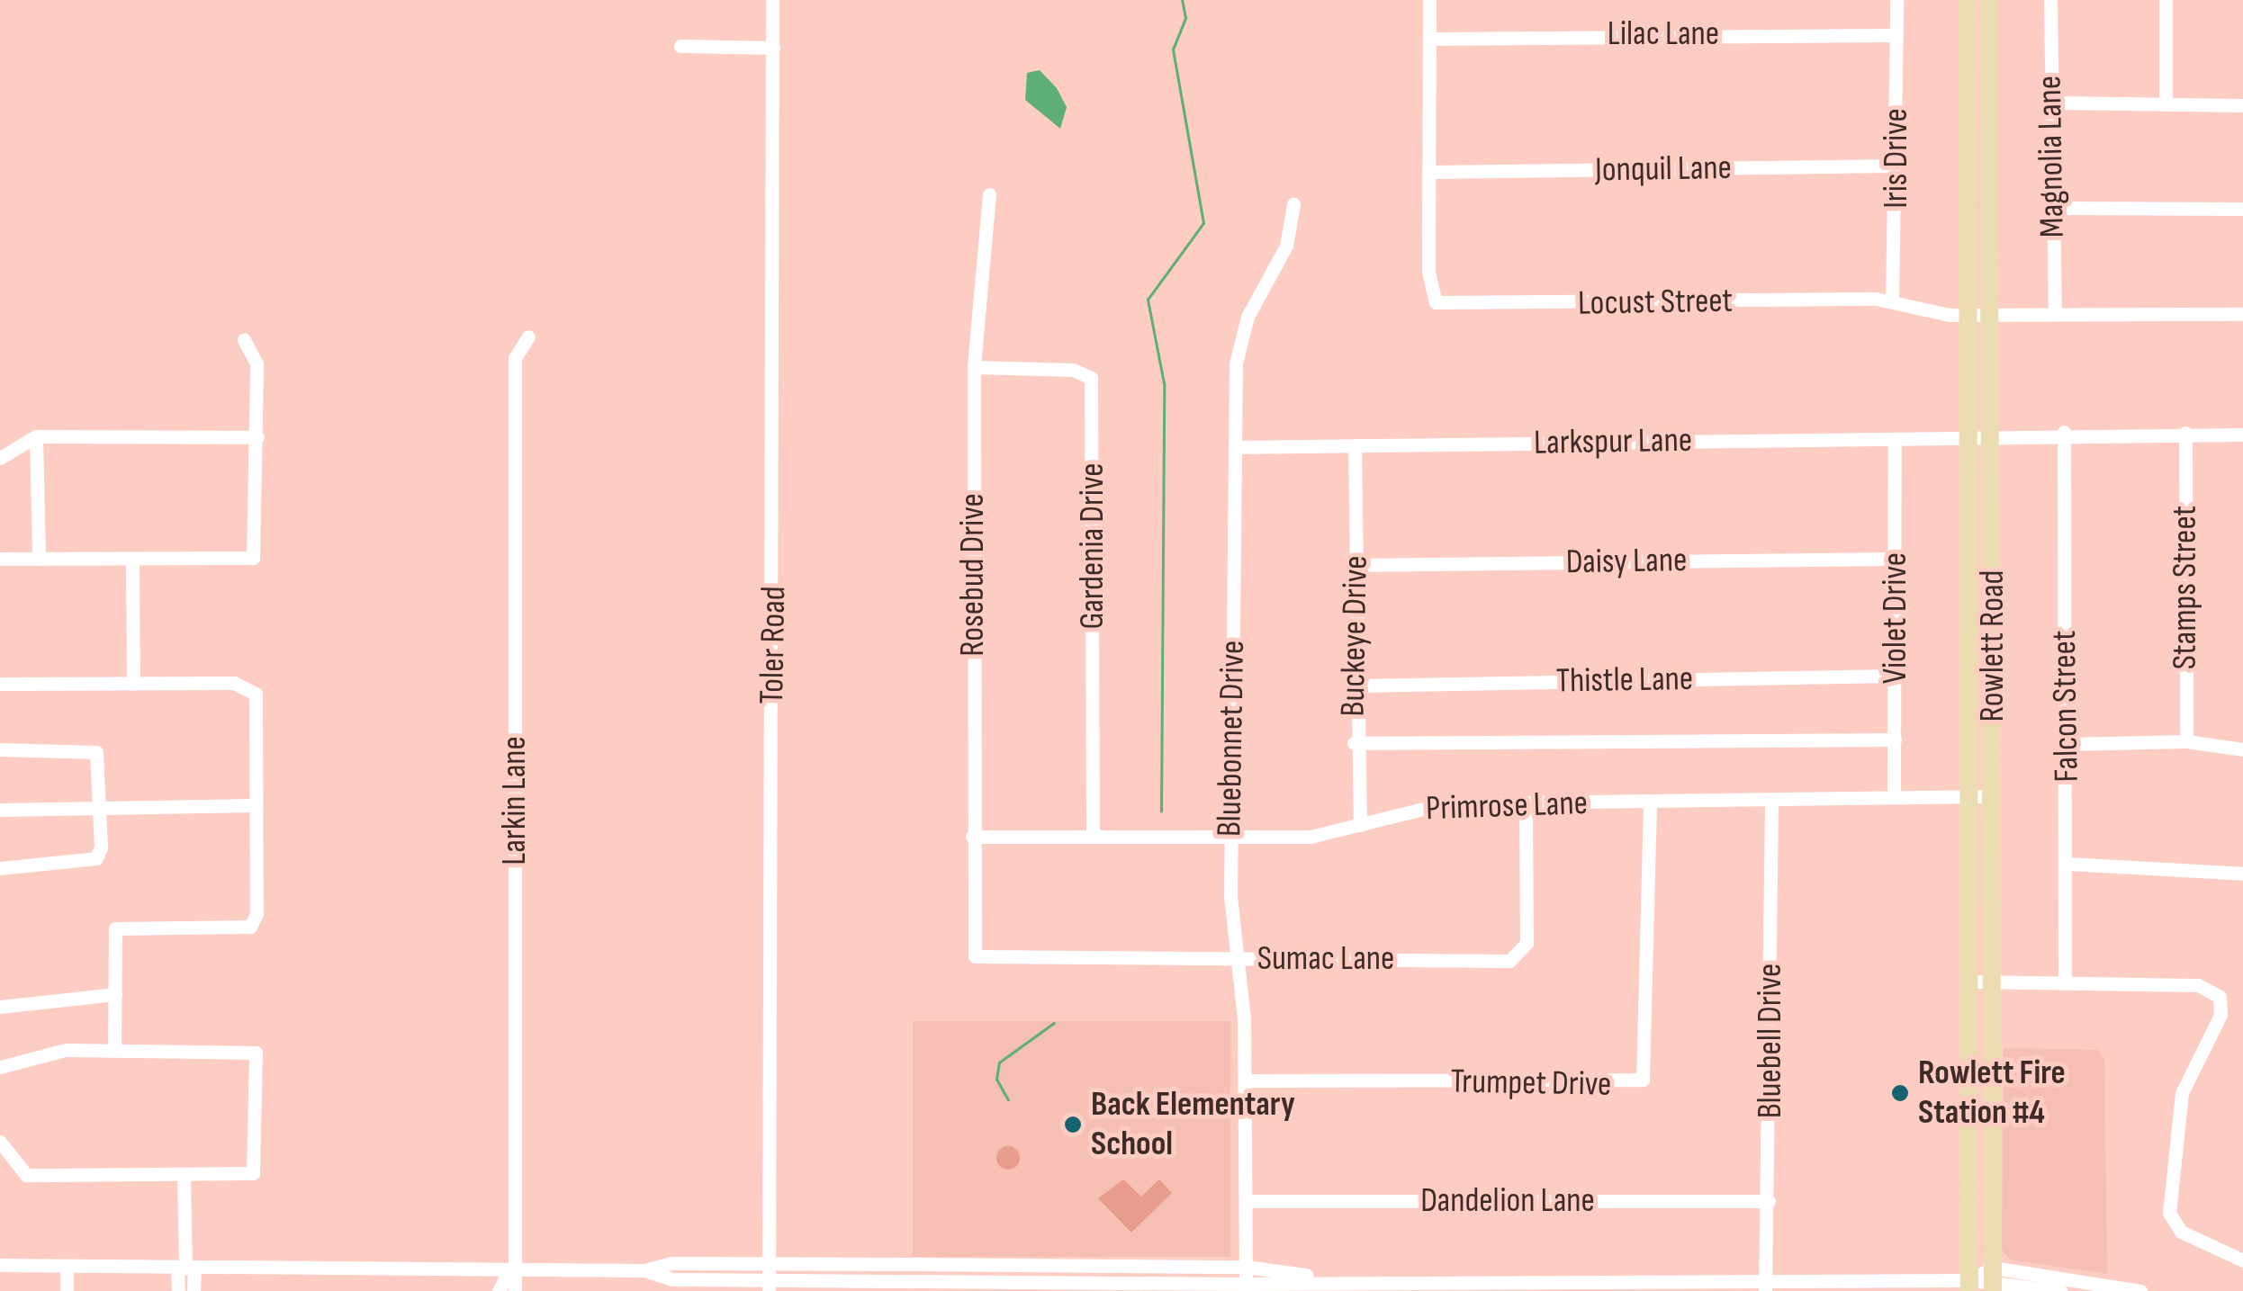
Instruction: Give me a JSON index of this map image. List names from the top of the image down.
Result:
{
  "streets": {
    "main road": ["Rowlett Road"],
    "street": [
      "Lilac Lane",
      "Magnolia Lane",
      "Iris Drive",
      "Jonquil Lane",
      "Locust Street",
      "Larkspur Lane",
      "Gardenia Drive",
      "Daisy Lane",
      "Rosebud Drive",
      "Stamps Street",
      "Violet Drive",
      "Buckeye Drive",
      "Toler Road",
      "Thistle Lane",
      "Falcon Street",
      "Bluebonnet Drive",
      "Larkin Lane",
      "Primrose Lane",
      "Sumac Lane",
      "Bluebell Drive",
      "Trumpet Drive",
      "Dandelion Lane"
    ]
  },
  "crossings": [
    ["Lilac Lane", "Iris Drive"],
    ["Iris Drive", "Jonquil Lane"],
    ["Iris Drive", "Locust Street"],
    ["Jonquil Lane", "Locust Street"],
    ["Larkspur Lane", "Stamps Street"],
    ["Larkspur Lane", "Violet Drive"],
    ["Larkspur Lane", "Buckeye Drive"],
    ["Larkspur Lane", "Rowlett Road"],
    ["Larkspur Lane", "Falcon Street"],
    ["Larkspur Lane", "Bluebonnet Drive"],
    ["Gardenia Drive", "Rosebud Drive"],
    ["Gardenia Drive", "Primrose Lane"],
    ["Daisy Lane", "Violet Drive"],
    ["Daisy Lane", "Buckeye Drive"],
    ["Rosebud Drive", "Primrose Lane"],
    ["Rosebud Drive", "Sumac Lane"],
    ["Violet Drive", "Thistle Lane"],
    ["Violet Drive", "Primrose Lane"],
    ["Buckeye Drive", "Thistle Lane"],
    ["Buckeye Drive", "Primrose Lane"],
    ["Rowlett Road", "Primrose Lane"],
    ["Bluebonnet Drive", "Primrose Lane"],
    ["Bluebonnet Drive", "Sumac Lane"],
    ["Bluebonnet Drive", "Trumpet Drive"],
    ["Bluebonnet Drive", "Dandelion Lane"],
    ["Primrose Lane", "Sumac Lane"],
    ["Primrose Lane", "Bluebell Drive"],
    ["Primrose Lane", "Trumpet Drive"],
    ["Bluebell Drive", "Dandelion Lane"]
  ],
  "places": ["Rowlett Fire Station #4", "Back Elementary School"]
}
